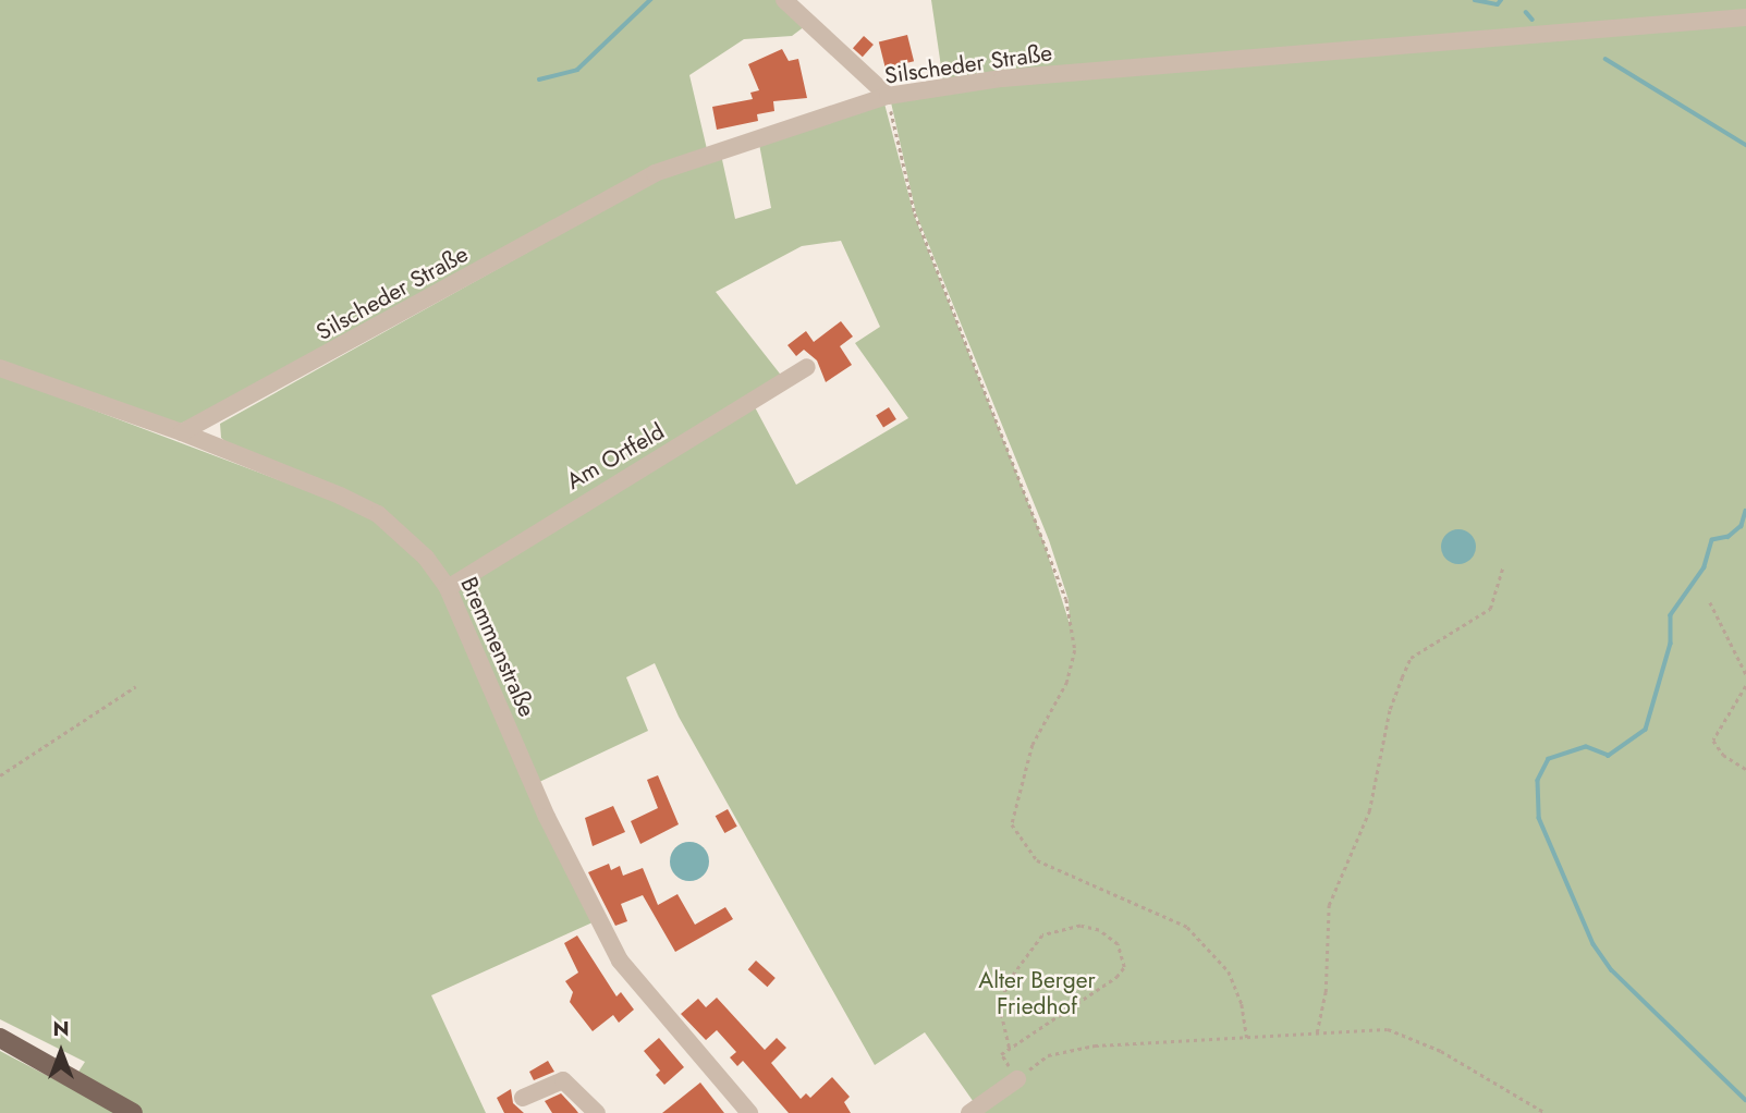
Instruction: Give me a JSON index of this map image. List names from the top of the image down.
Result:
{
  "streets": {
    "street": ["Silscheder Straße", "Am Ortfeld", "Bremmenstraße"]
  },
  "crossings": [
    ["Silscheder Straße", "Bremmenstraße"],
    ["Am Ortfeld", "Bremmenstraße"]
  ],
  "parks": ["Alter Berger Friedhof"],
  "north": "top"
}
